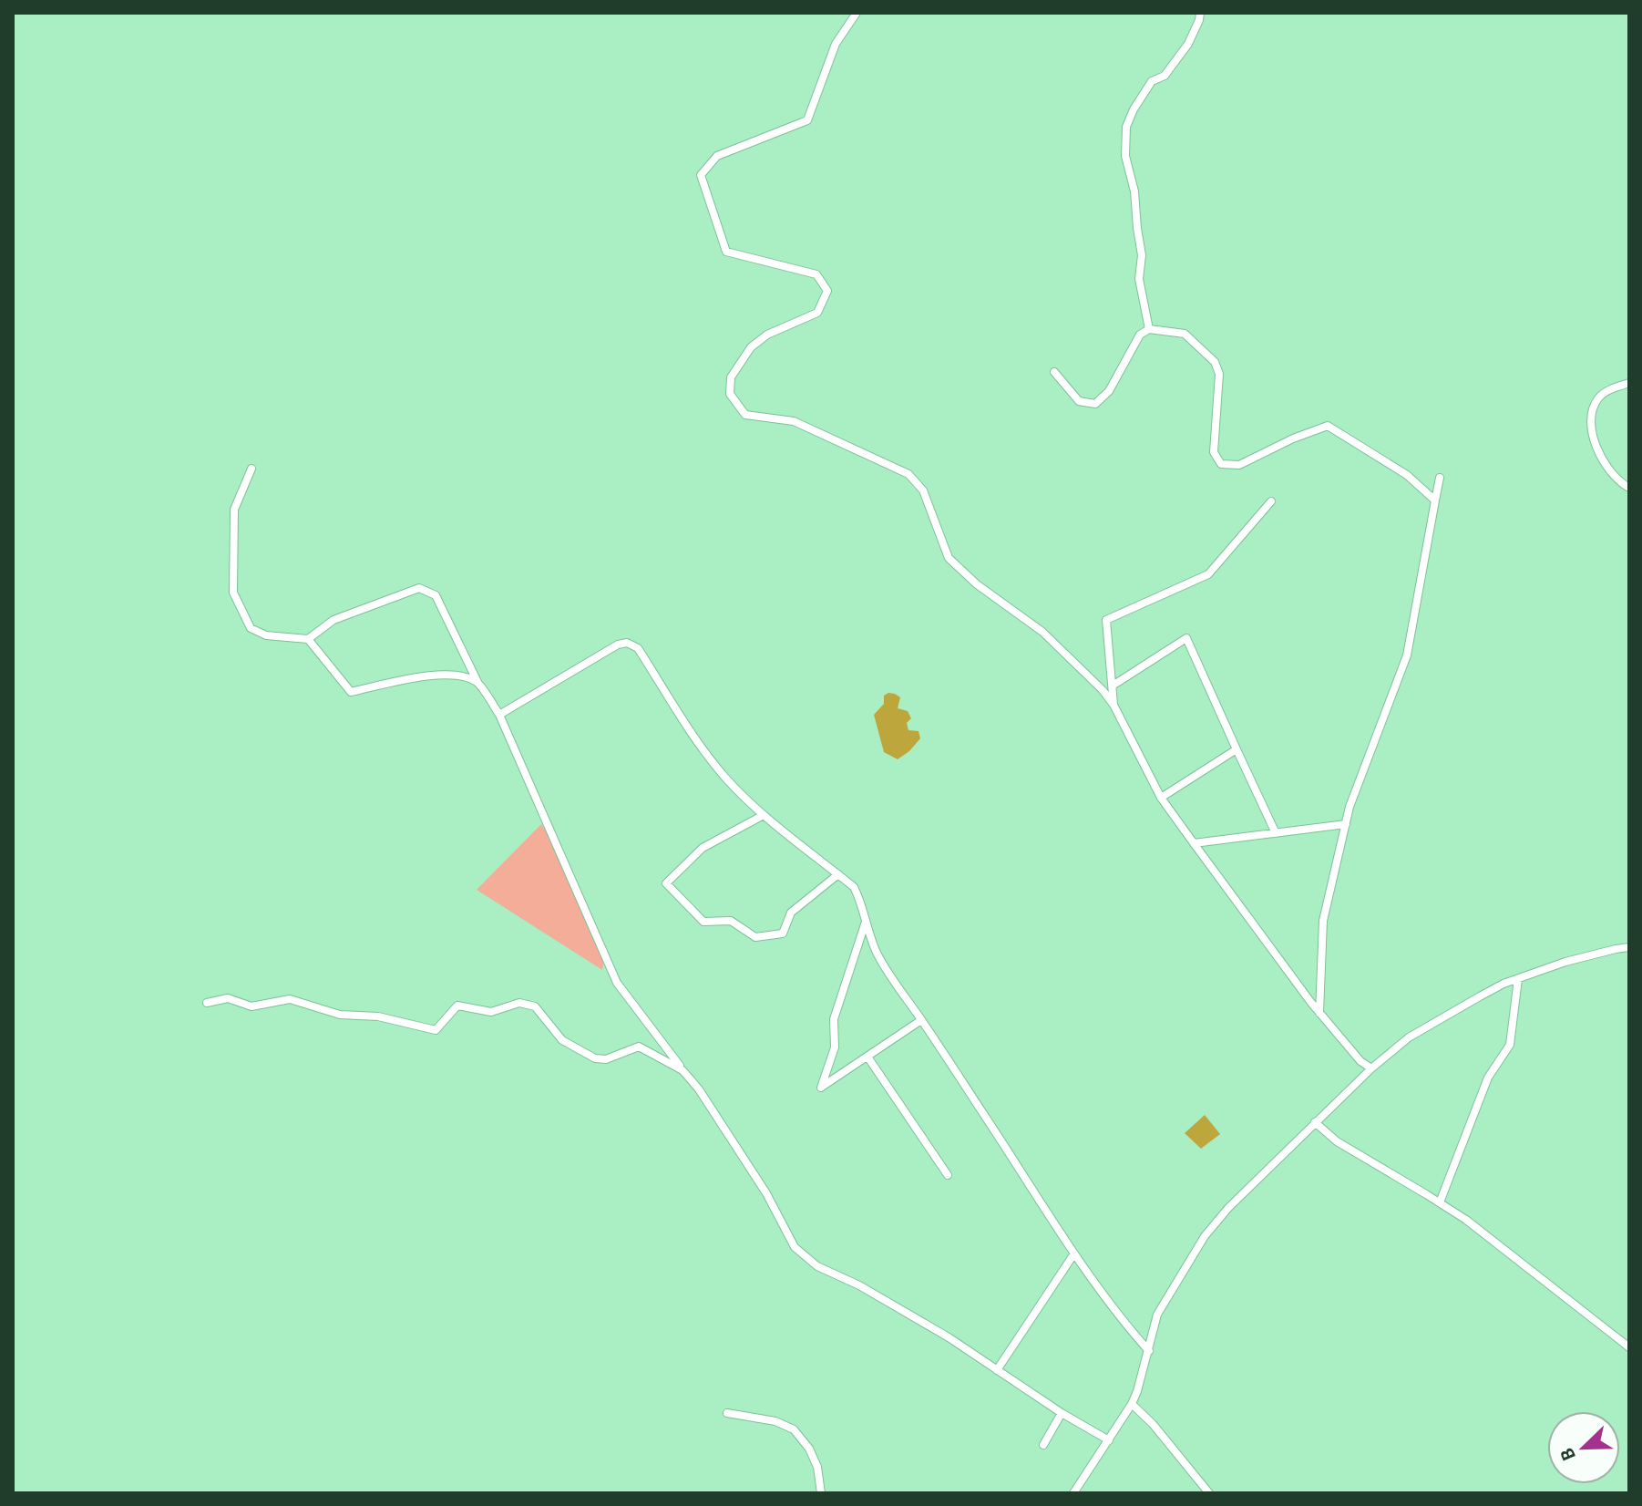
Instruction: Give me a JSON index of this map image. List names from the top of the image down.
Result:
{
  "north": "bottom left"
}
